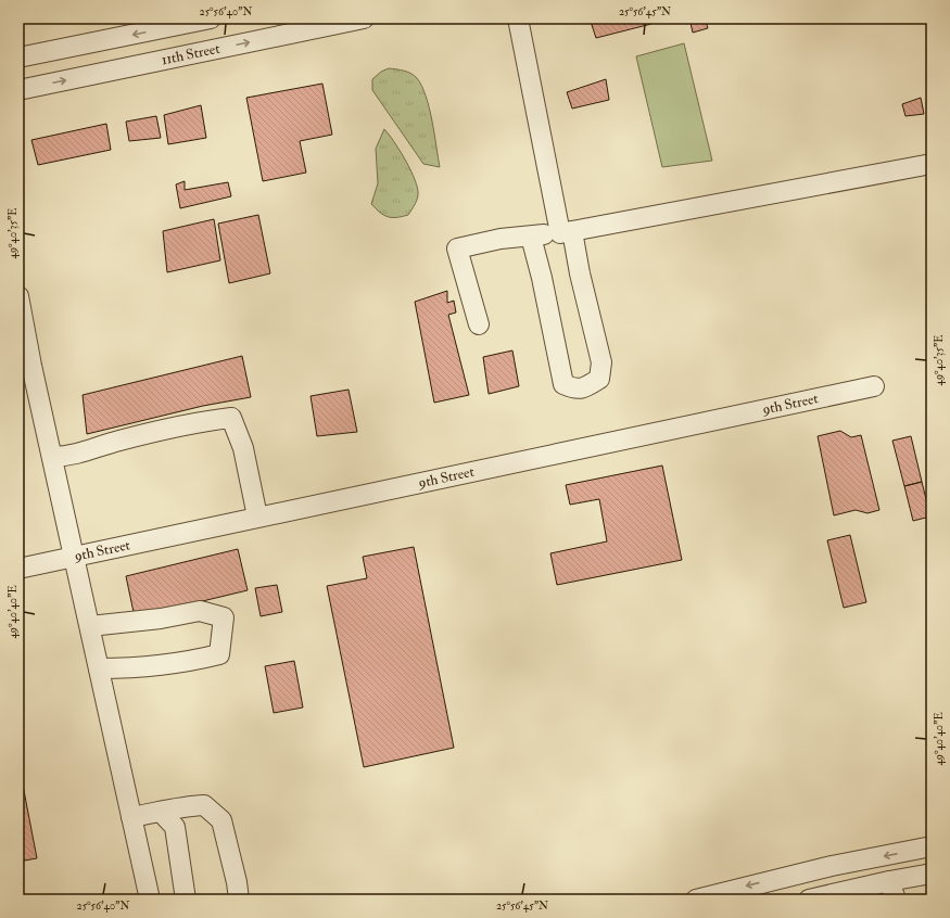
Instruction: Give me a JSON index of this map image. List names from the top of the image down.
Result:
{
  "streets": {
    "street": ["11th Street", "9th Street"]
  },
  "coordinates": [
    "25°56'40\"N",
    "25°56'45\"N",
    "49°40'35\"E",
    "49°40'40\"E"
  ]
}
